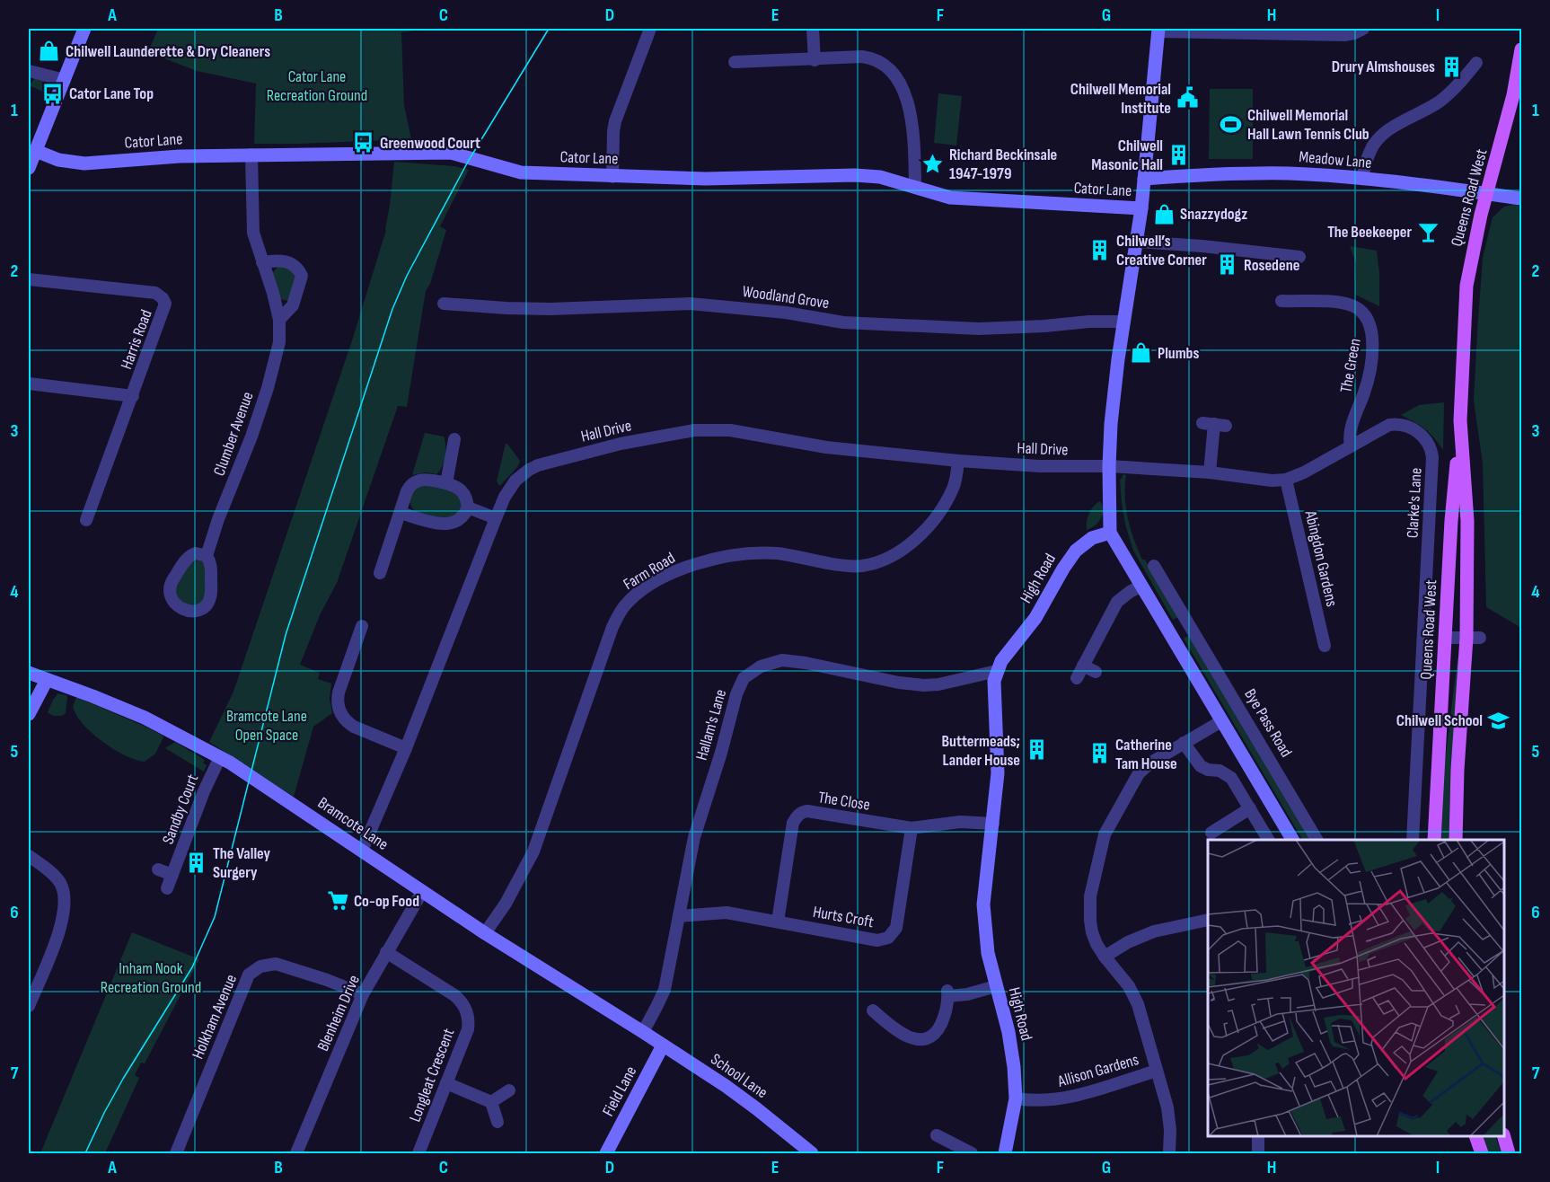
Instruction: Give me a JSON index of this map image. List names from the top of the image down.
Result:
{
  "streets": {
    "main road": ["Queens Road West"],
    "street": [
      "Cator Lane",
      "Meadow Lane",
      "Woodland Grove",
      "Harris Road",
      "The Green",
      "Hall Drive",
      "Clumber Avenue",
      "Clarke's Lane",
      "Abingdon Gardens",
      "Farm Road",
      "High Road",
      "Bye Pass Road",
      "Hallam's Lane",
      "The Close",
      "Sandby Court",
      "Bramcote Lane",
      "Hurts Croft",
      "Blenheim Drive",
      "Holkham Avenue",
      "Allison Gardens",
      "Longleat Crescent",
      "School Lane",
      "Field Lane"
    ]
  },
  "crossings": [
    ["Cator Lane", "Clumber Avenue"],
    ["Meadow Lane", "Queens Road West"],
    ["The Green", "Clarke's Lane"],
    ["Hall Drive", "Clarke's Lane"],
    ["Hall Drive", "Farm Road"],
    ["Hall Drive", "Bramcote Lane"],
    ["Clarke's Lane", "Abingdon Gardens"],
    ["Farm Road", "Bramcote Lane"],
    ["High Road", "Hallam's Lane"],
    ["High Road", "The Close"],
    ["High Road", "Allison Gardens"],
    ["Hallam's Lane", "Bramcote Lane"],
    ["Hallam's Lane", "Hurts Croft"],
    ["Hallam's Lane", "School Lane"],
    ["The Close", "Hurts Croft"],
    ["Sandby Court", "Bramcote Lane"],
    ["Bramcote Lane", "Blenheim Drive"],
    ["Bramcote Lane", "School Lane"],
    ["Blenheim Drive", "Holkham Avenue"],
    ["Blenheim Drive", "Longleat Crescent"],
    ["School Lane", "Field Lane"]
  ],
  "parks": ["Cator Lane Recreation Ground", "Bramcote Lane Open Space", "Inham Nook Recreation Ground"],
  "places": {
    "shop": ["Chilwell Launderette & Dry Cleaners", "Snazzydogz", "Plumbs"],
    "building": [
      "Drury Almshouses",
      "Chilwell Masonic Hall",
      "Chilwell’s Creative Corner",
      "Rosedene",
      "Buttermeads; Lander House",
      "Catherine Tam House",
      "The Valley Surgery"
    ],
    "bus stop": ["Cator Lane Top", "Greenwood Court"],
    "public building": ["Chilwell Memorial Institute"],
    "sports": ["Chilwell Memorial Hall Lawn Tennis Club"],
    "place": ["Richard Beckinsale 1947-1979"],
    "bar": ["The Beekeeper"],
    "school or university": ["Chilwell School"],
    "supermarket": ["Co-op Food"]
  },
  "grid": {
    "columns": [
      "A",
      "B",
      "C",
      "D",
      "E",
      "F",
      "G",
      "H",
      "I"
    ],
    "rows": [
      "1",
      "2",
      "3",
      "4",
      "5",
      "6",
      "7"
    ]
  }
}
